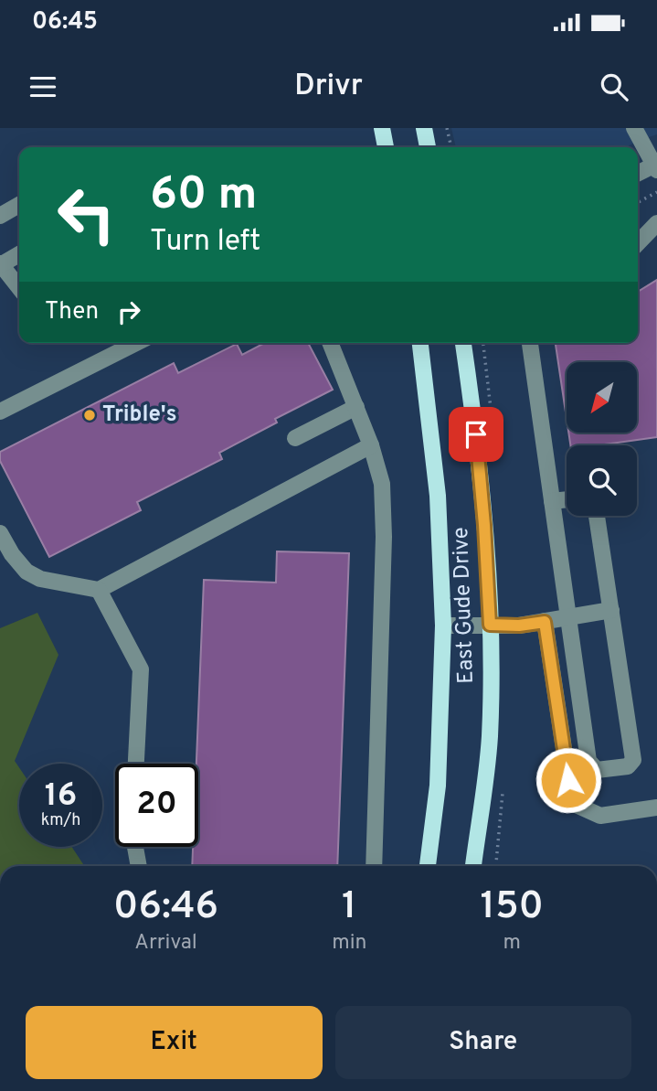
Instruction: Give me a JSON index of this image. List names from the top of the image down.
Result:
{
  "streets": {
    "main road": ["East Gude Drive"]
  },
  "places": ["Trible's"],
  "north": "bottom left",
  "page": {
    "status": "06:45",
    "header": "Drivr",
    "turn": ["60 m", "Turn left"],
    "then": "Then",
    "speed": "16 km/h",
    "limit": "20",
    "eta": [
      "06:46",
      "Arrival",
      "1",
      "min",
      "150",
      "m"
    ],
    "buttons": ["Exit", "Share"]
  }
}
